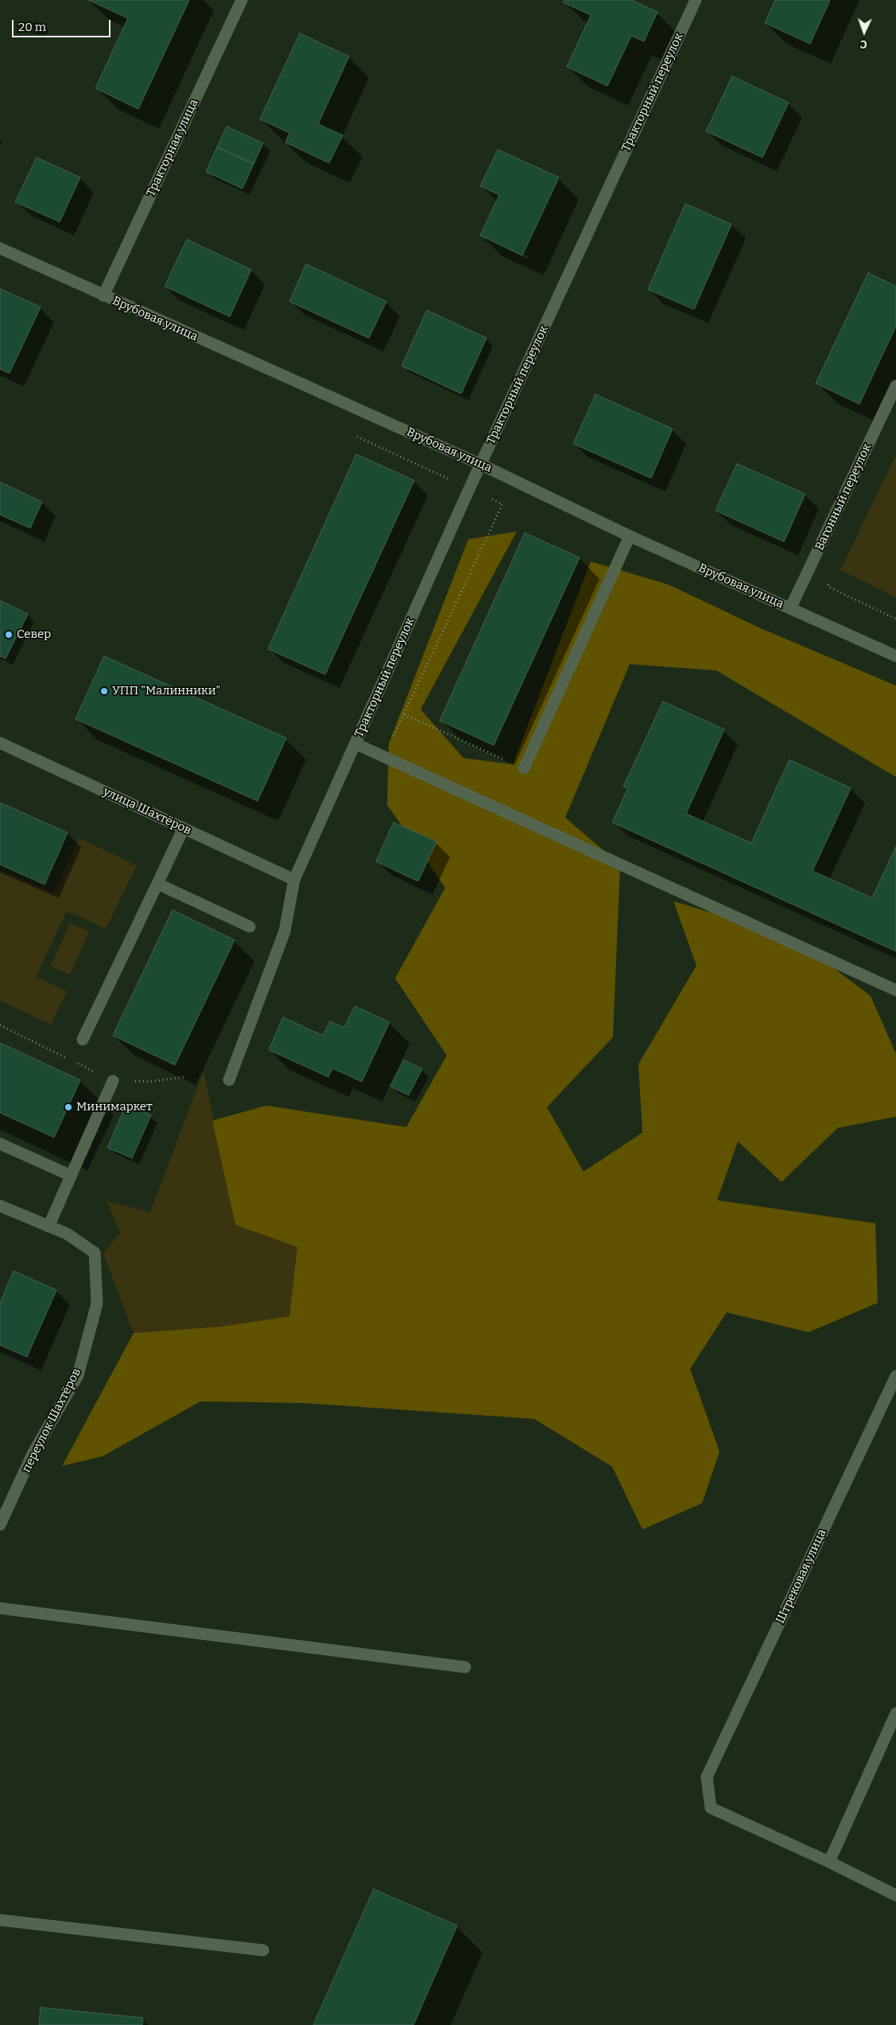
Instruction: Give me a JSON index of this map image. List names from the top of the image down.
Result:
{
  "streets": {
    "street": [
      "Тракторный переулок",
      "Тракторная улица",
      "Врубовая улица",
      "Вагонный переулок",
      "улица Шахтёров",
      "переулок Шахтёров",
      "Штрековая улица"
    ]
  },
  "crossings": [
    ["Тракторный переулок", "Врубовая улица"],
    ["Тракторный переулок", "улица Шахтёров"],
    ["Тракторная улица", "Врубовая улица"],
    ["Врубовая улица", "Вагонный переулок"]
  ],
  "places": ["Север", "УПП \"Малинники\"", "Минимаркет"],
  "scale_bar": "20 m",
  "north": "bottom"
}
